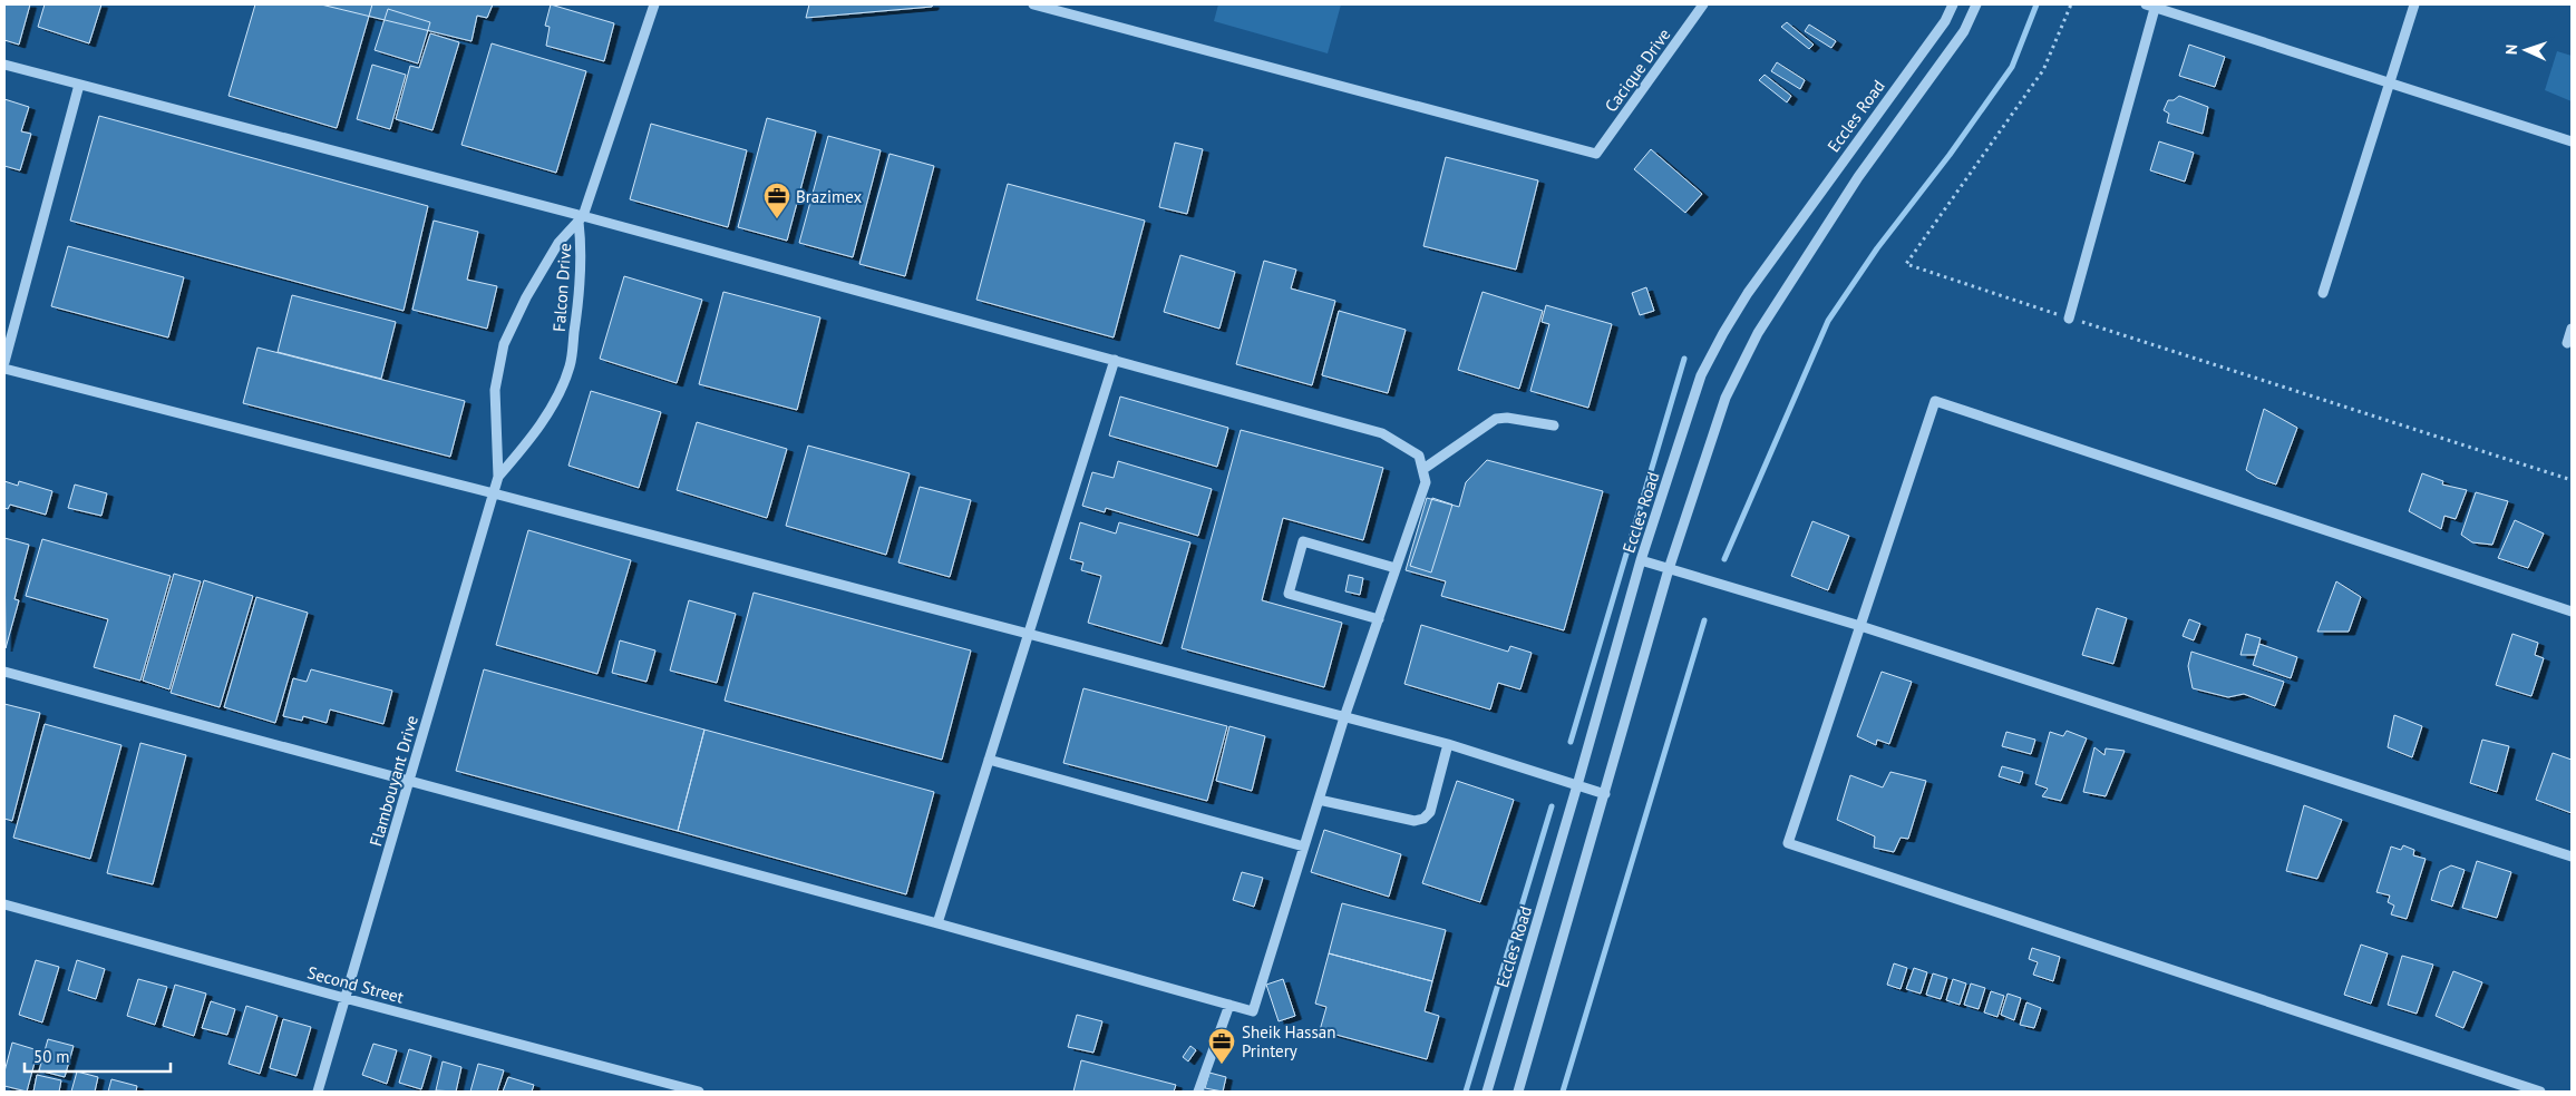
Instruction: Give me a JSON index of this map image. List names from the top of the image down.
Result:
{
  "streets": {
    "street": [
      "Cacique Drive",
      "Eccles Road",
      "Falcon Drive",
      "Flambouyant Drive",
      "Second Street"
    ]
  },
  "crossings": [
    ["Falcon Drive", "Flambouyant Drive"],
    ["Flambouyant Drive", "Second Street"]
  ],
  "places": {
    "office": ["Brazimex", "Sheik Hassan Printery"]
  },
  "scale_bar": "50 m",
  "north": "left"
}
